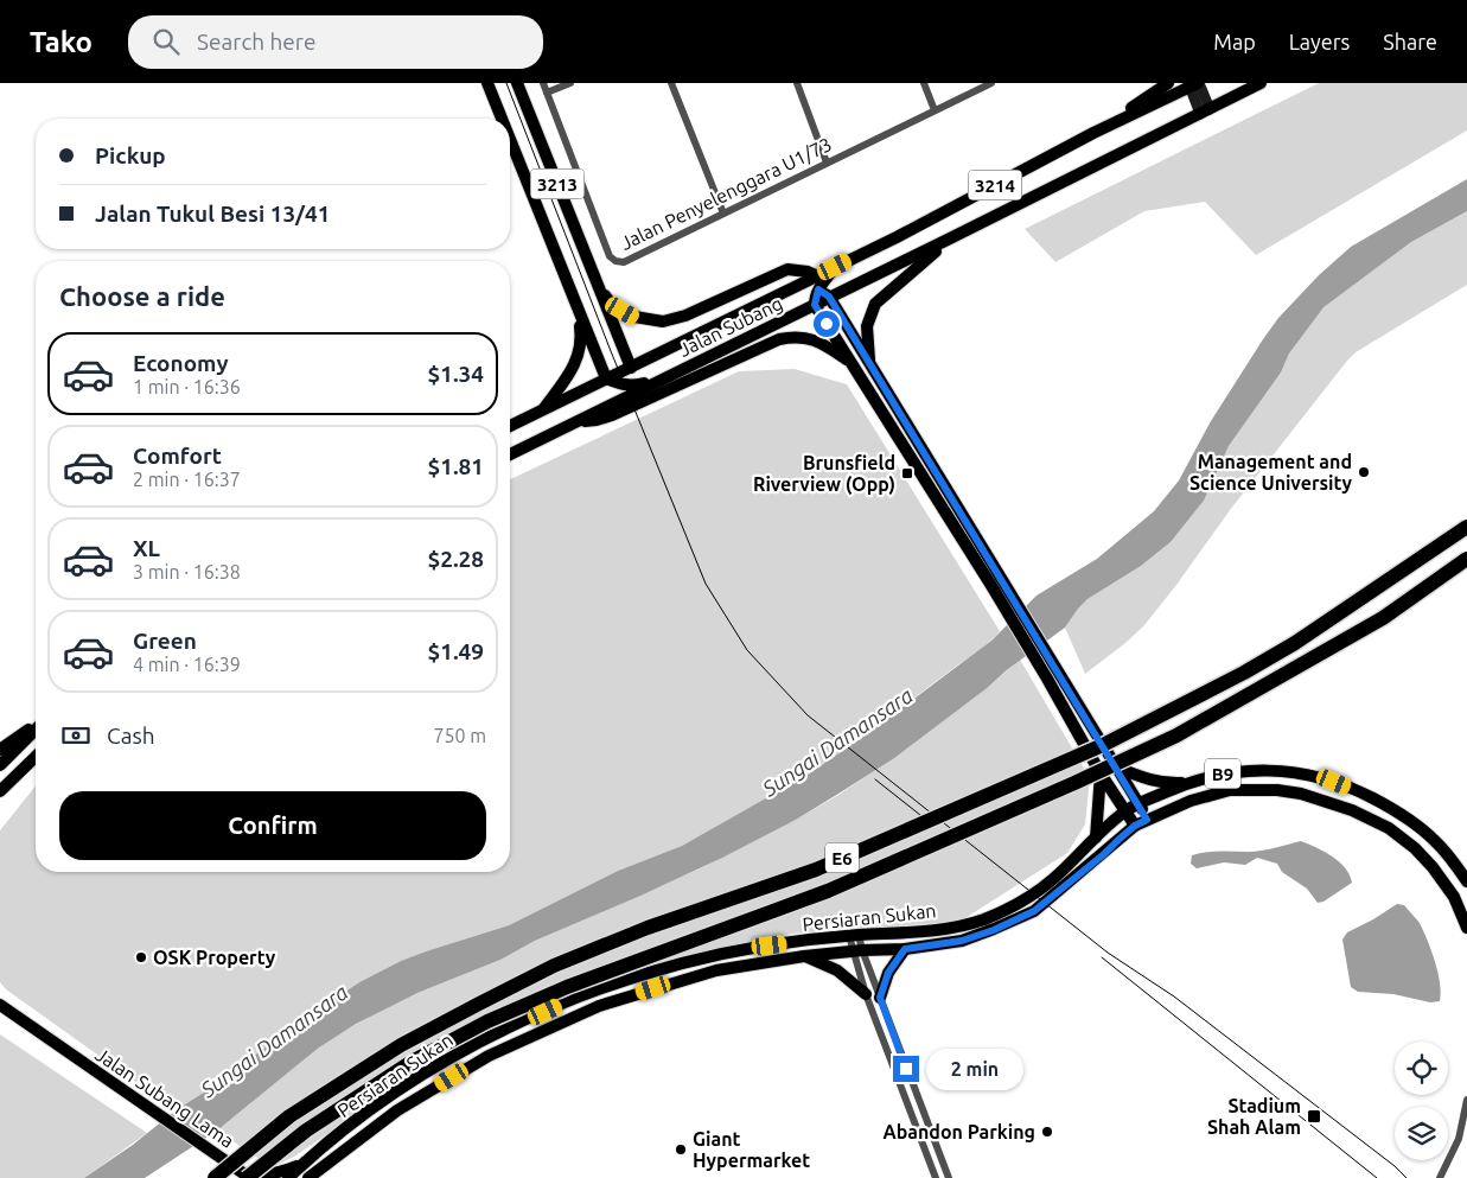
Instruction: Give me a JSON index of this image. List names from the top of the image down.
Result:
{
  "streets": {
    "highway": ["E6"],
    "main road": [
      "3213",
      "3214",
      "Jalan Subang",
      "B9",
      "Persiaran Sukan",
      "Jalan Subang Lama"
    ],
    "street": ["Jalan Penyelenggara U1/73"]
  },
  "crossings": [
    ["3213", "Jalan Subang"],
    ["E6", "Jalan Subang Lama"]
  ],
  "water": ["Sungai Damansara"],
  "places": {
    "other": [
      "Management and Science University",
      "OSK Property",
      "Abandon Parking",
      "Giant Hypermarket"
    ],
    "transit": ["Brunsfield Riverview (Opp)", "Stadium Shah Alam"]
  },
  "page": {
    "header": "Tako",
    "search": "Search here",
    "nav": ["Map", "Layers", "Share"],
    "banner": ["Pickup", "Jalan Tukul Besi 13/41"],
    "heading": "Choose a ride",
    "list": [
      {
        "name": "Economy",
        "note": "1 min · 16:36",
        "value": "$1.34"
      },
      {
        "name": "Comfort",
        "note": "2 min · 16:37",
        "value": "$1.81"
      },
      {
        "name": "XL",
        "note": "3 min · 16:38",
        "value": "$2.28"
      },
      {
        "name": "Green",
        "note": "4 min · 16:39",
        "value": "$1.49"
      }
    ],
    "pay": ["Cash", "750 m"],
    "buttons": "Confirm",
    "bubble": "2 min"
  }
}
